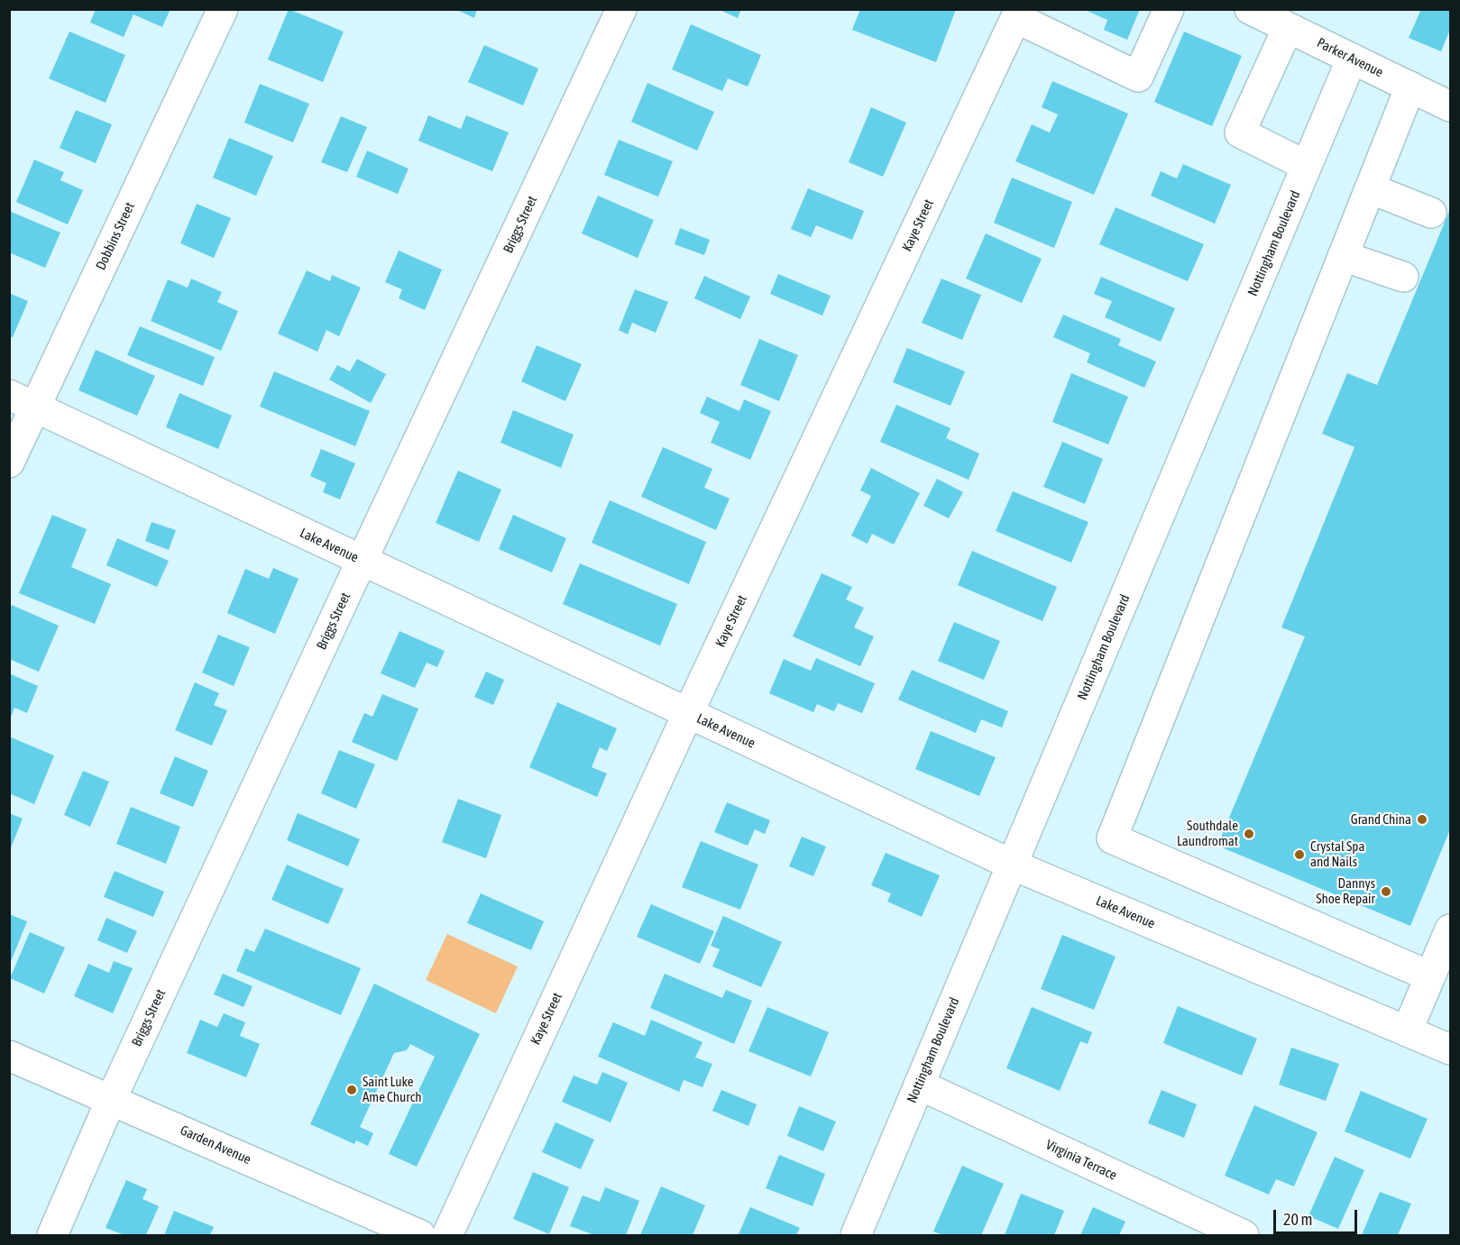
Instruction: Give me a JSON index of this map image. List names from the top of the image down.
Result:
{
  "streets": {
    "street": [
      "Parker Avenue",
      "Briggs Street",
      "Kaye Street",
      "Dobbins Street",
      "Nottingham Boulevard",
      "Lake Avenue",
      "Garden Avenue",
      "Virginia Terrace"
    ]
  },
  "crossings": [
    ["Parker Avenue", "Nottingham Boulevard"],
    ["Briggs Street", "Lake Avenue"],
    ["Briggs Street", "Garden Avenue"],
    ["Kaye Street", "Lake Avenue"],
    ["Dobbins Street", "Lake Avenue"],
    ["Nottingham Boulevard", "Lake Avenue"],
    ["Nottingham Boulevard", "Virginia Terrace"]
  ],
  "places": [
    "Grand China",
    "Southdale Laundromat",
    "Crystal Spa and Nails",
    "Dannys Shoe Repair",
    "Saint Luke Ame Church"
  ],
  "scale_bar": "20 m"
}
